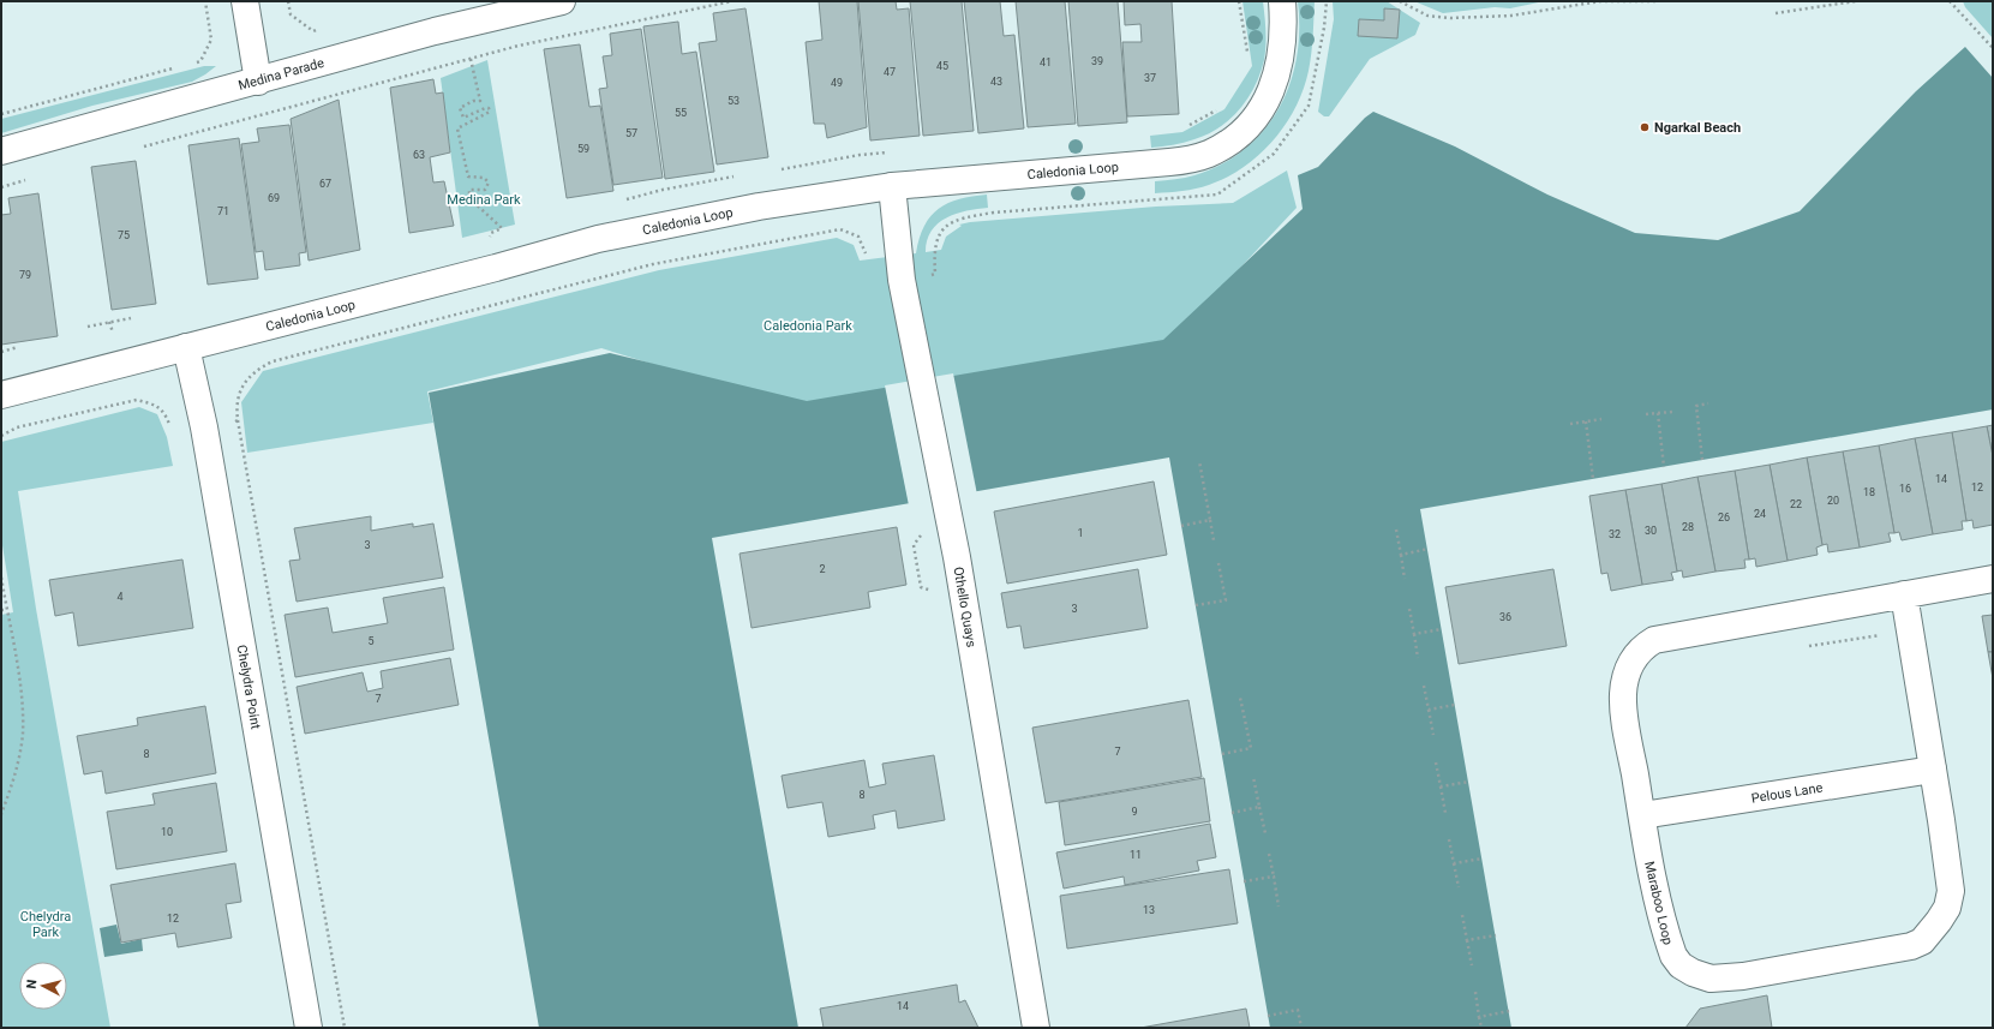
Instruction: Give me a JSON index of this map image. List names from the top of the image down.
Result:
{
  "streets": {
    "street": [
      "Medina Parade",
      "Caledonia Loop",
      "Othello Quays",
      "Chelydra Point",
      "Pelous Lane",
      "Maraboo Loop"
    ]
  },
  "crossings": [
    ["Caledonia Loop", "Othello Quays"],
    ["Caledonia Loop", "Chelydra Point"],
    ["Pelous Lane", "Maraboo Loop"]
  ],
  "parks": ["Medina Park", "Caledonia Park", "Chelydra Park"],
  "places": ["Ngarkal Beach"],
  "house_numbers": [
    "39",
    "41",
    "45",
    "47",
    "37",
    "43",
    "49",
    "53",
    "55",
    "57",
    "59",
    "63",
    "67",
    "69",
    "71",
    "75",
    "79",
    "14",
    "12",
    "16",
    "18",
    "20",
    "22",
    "24",
    "26",
    "28",
    "30",
    "1",
    "32",
    "3",
    "2",
    "4",
    "3",
    "36",
    "5",
    "7",
    "7",
    "8",
    "8",
    "9",
    "10",
    "11",
    "13",
    "12",
    "14"
  ],
  "north": "left"
}
